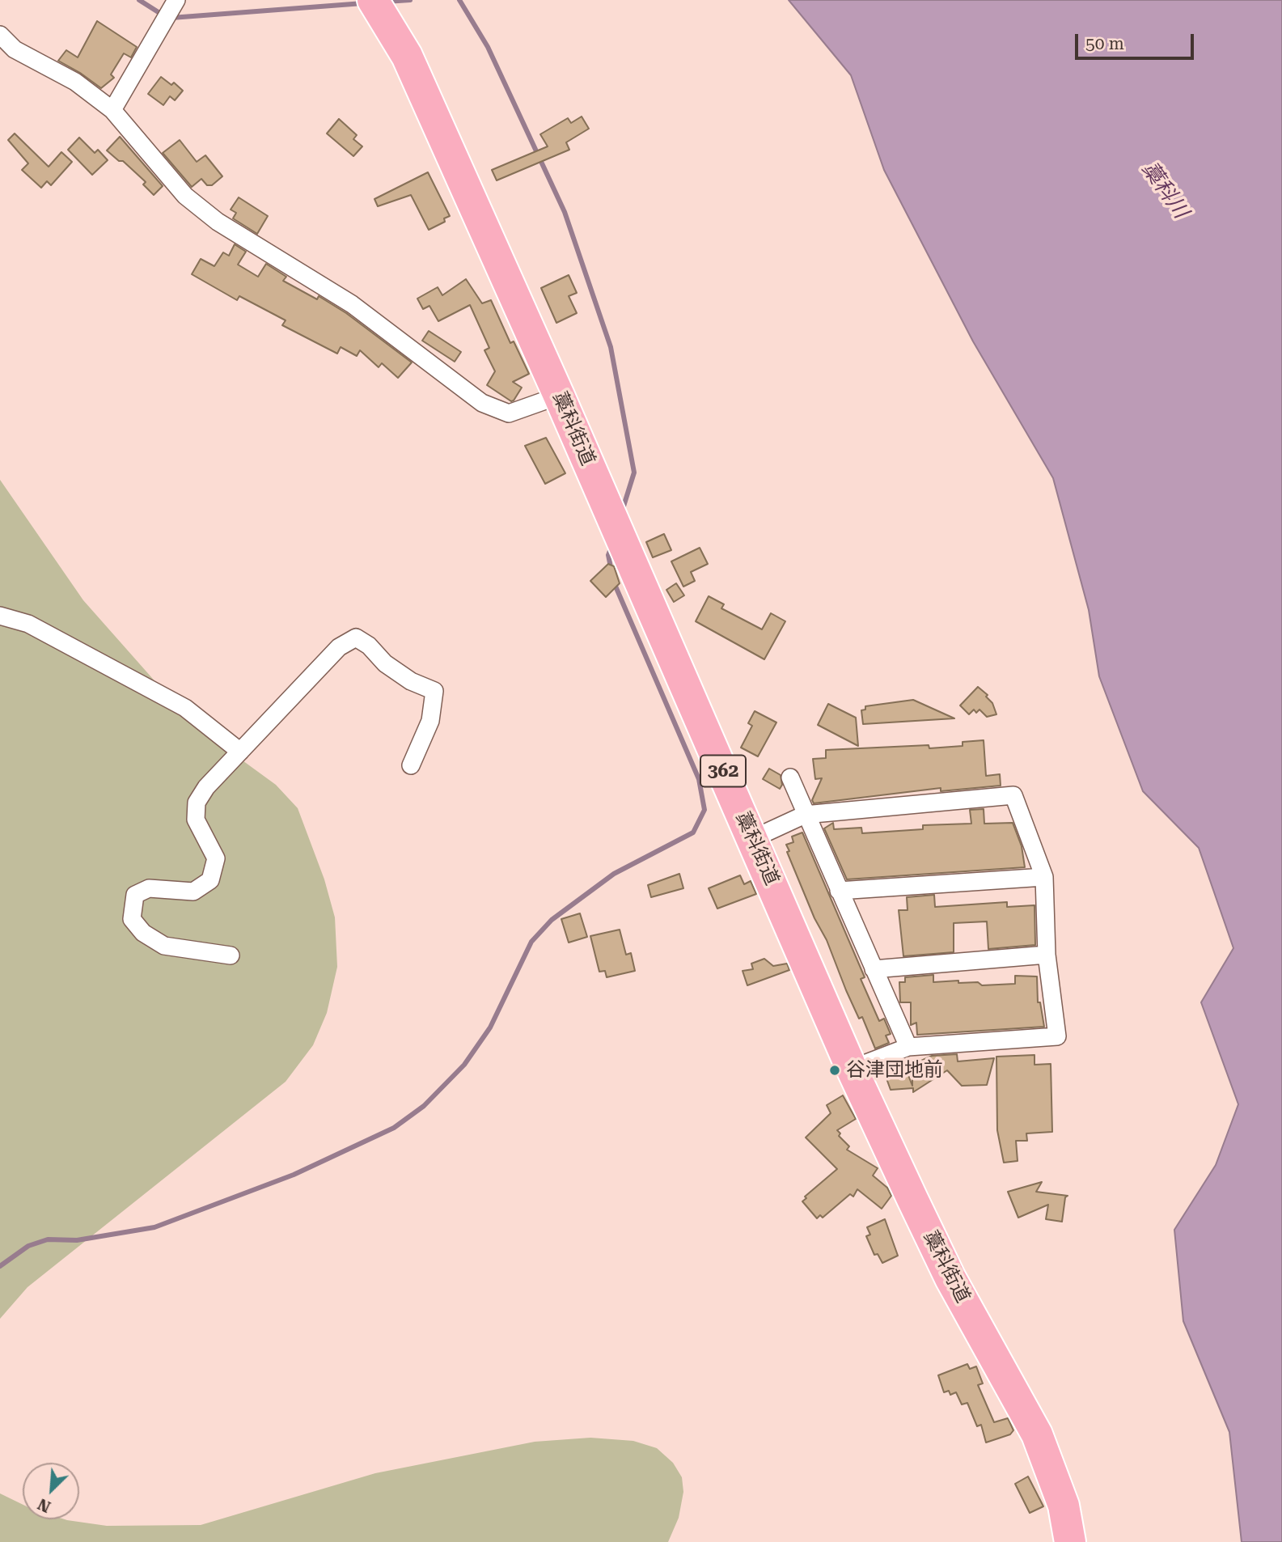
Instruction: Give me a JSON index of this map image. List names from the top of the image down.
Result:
{
  "streets": {
    "highway": ["藁科街道", "362"]
  },
  "water": ["藁科川"],
  "places": ["谷津団地前"],
  "scale_bar": "50 m",
  "north": "bottom left"
}
